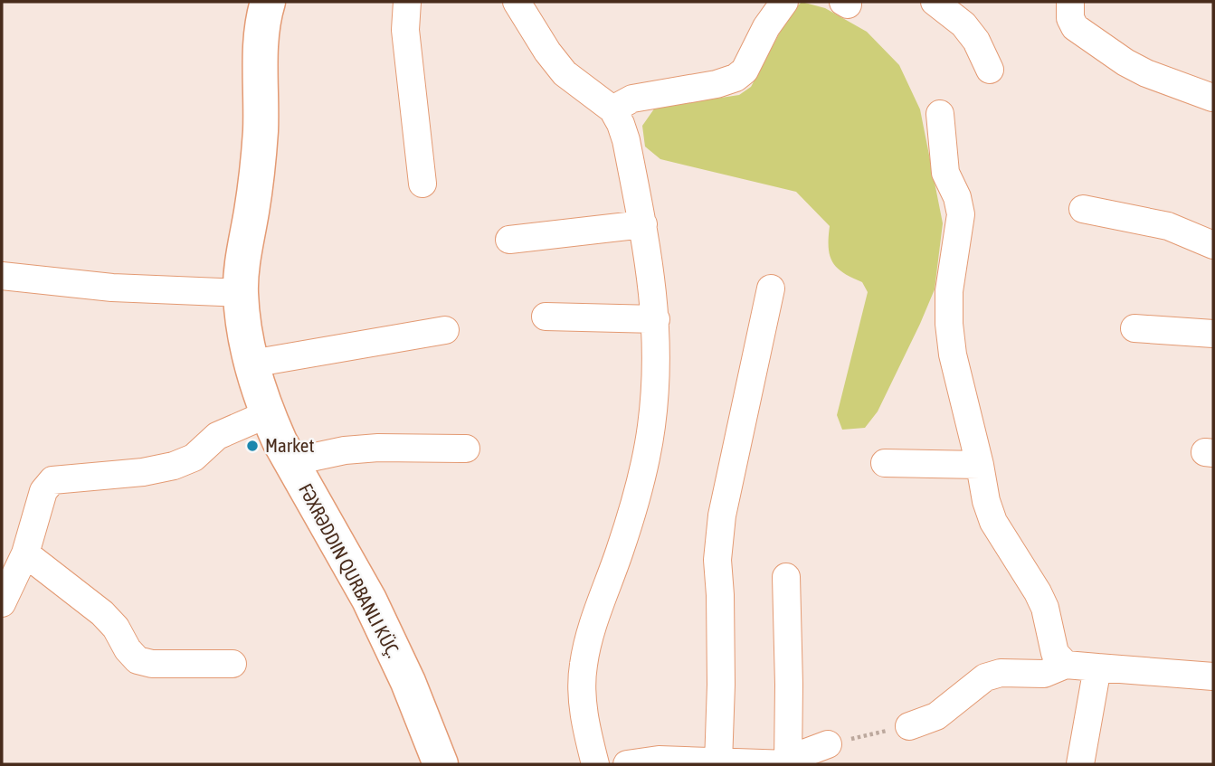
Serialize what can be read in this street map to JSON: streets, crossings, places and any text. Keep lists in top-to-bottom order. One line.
{"places":["Market"]}
